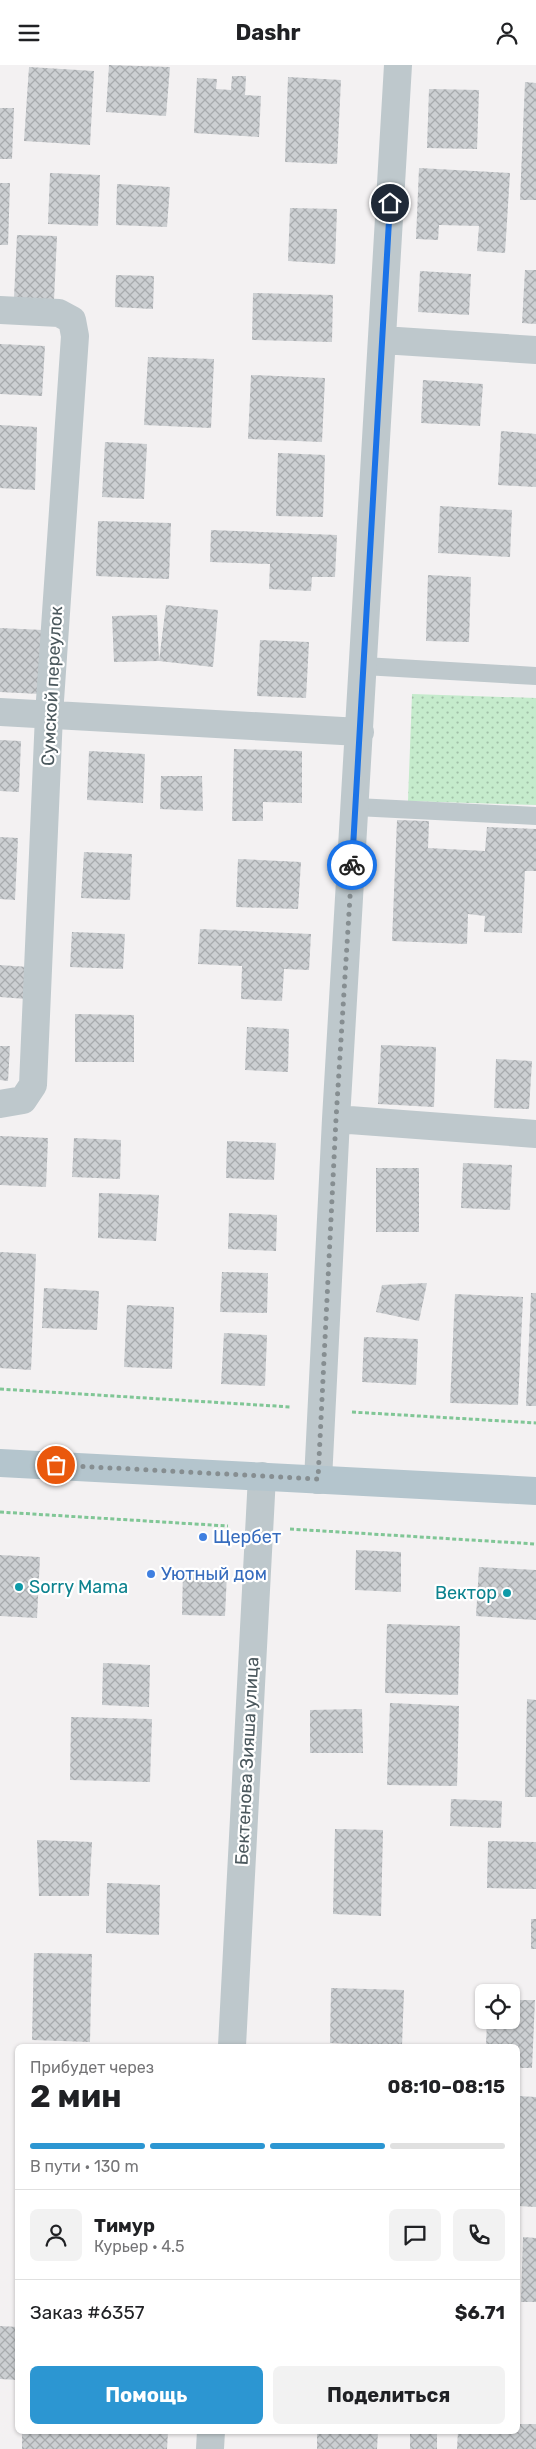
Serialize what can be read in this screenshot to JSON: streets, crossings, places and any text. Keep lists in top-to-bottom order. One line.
{"streets":{"street":["Сумской переулок","Бектенова Зияша улица"]},"places":["Щербет","Уютный дом","Sorry Mama","Вектор"],"page":{"header":"Dashr","heading":["2 мин","Прибудет через","08:10–08:15"],"panel":["Тимур","Курьер · 4.5","Заказ #6357","$6.71"],"bar":"В пути · 130 m","buttons":["Помощь","Поделиться"]}}
